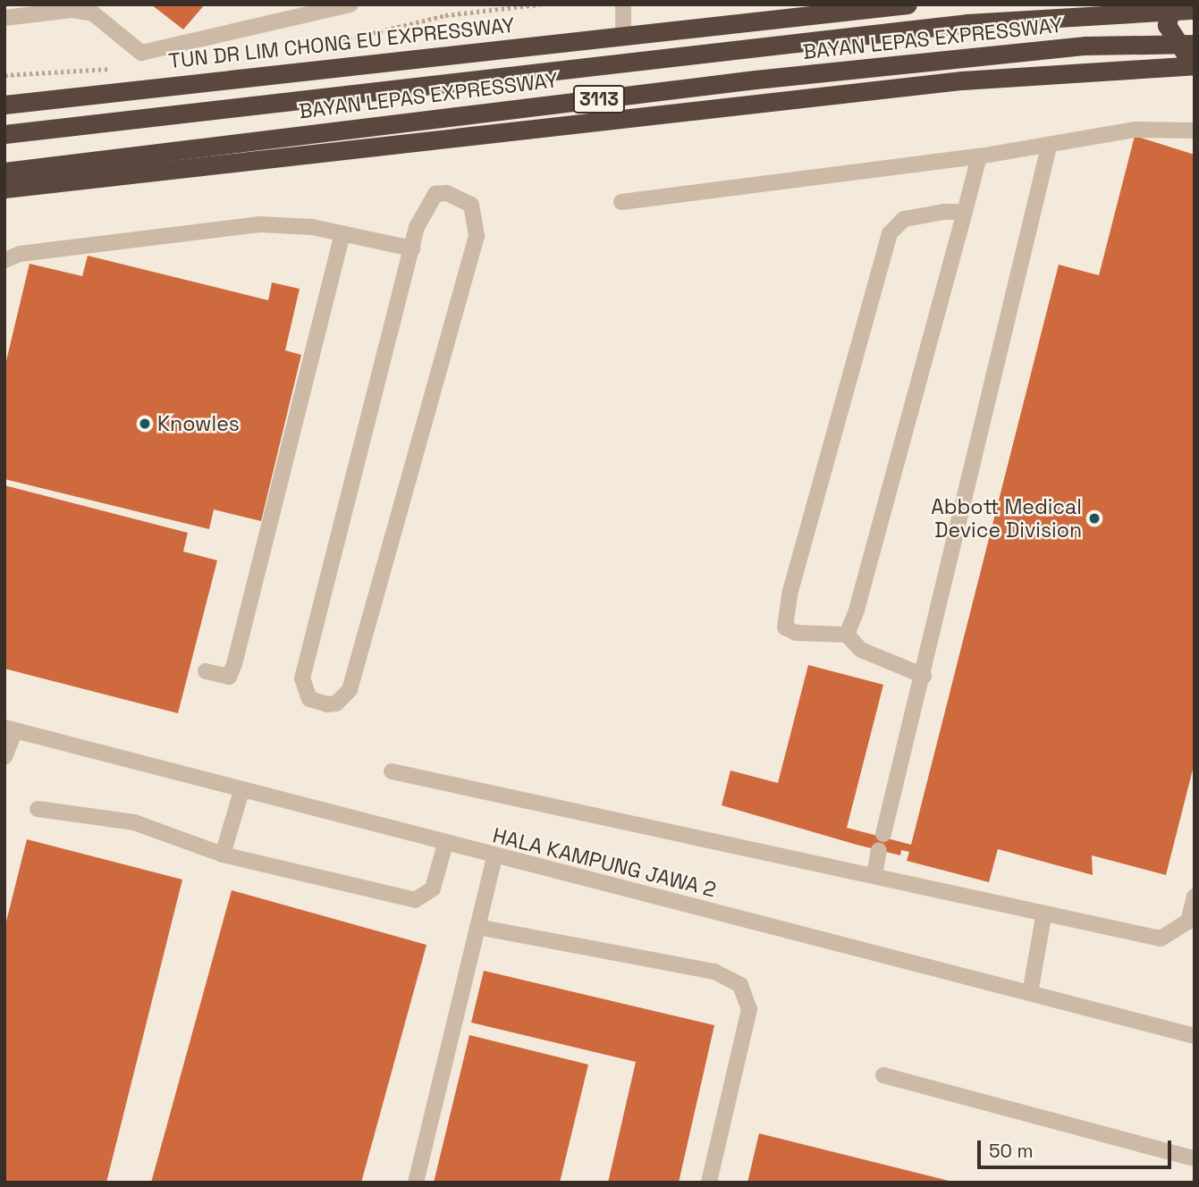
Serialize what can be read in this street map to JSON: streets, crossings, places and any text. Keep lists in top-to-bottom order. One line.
{"streets":{"highway":["BAYAN LEPAS EXPRESSWAY","TUN DR LIM CHONG EU EXPRESSWAY","3113"],"street":["HALA KAMPUNG JAWA 2"]},"places":["Knowles","Abbott Medical Device Division"],"scale_bar":"50 m"}
